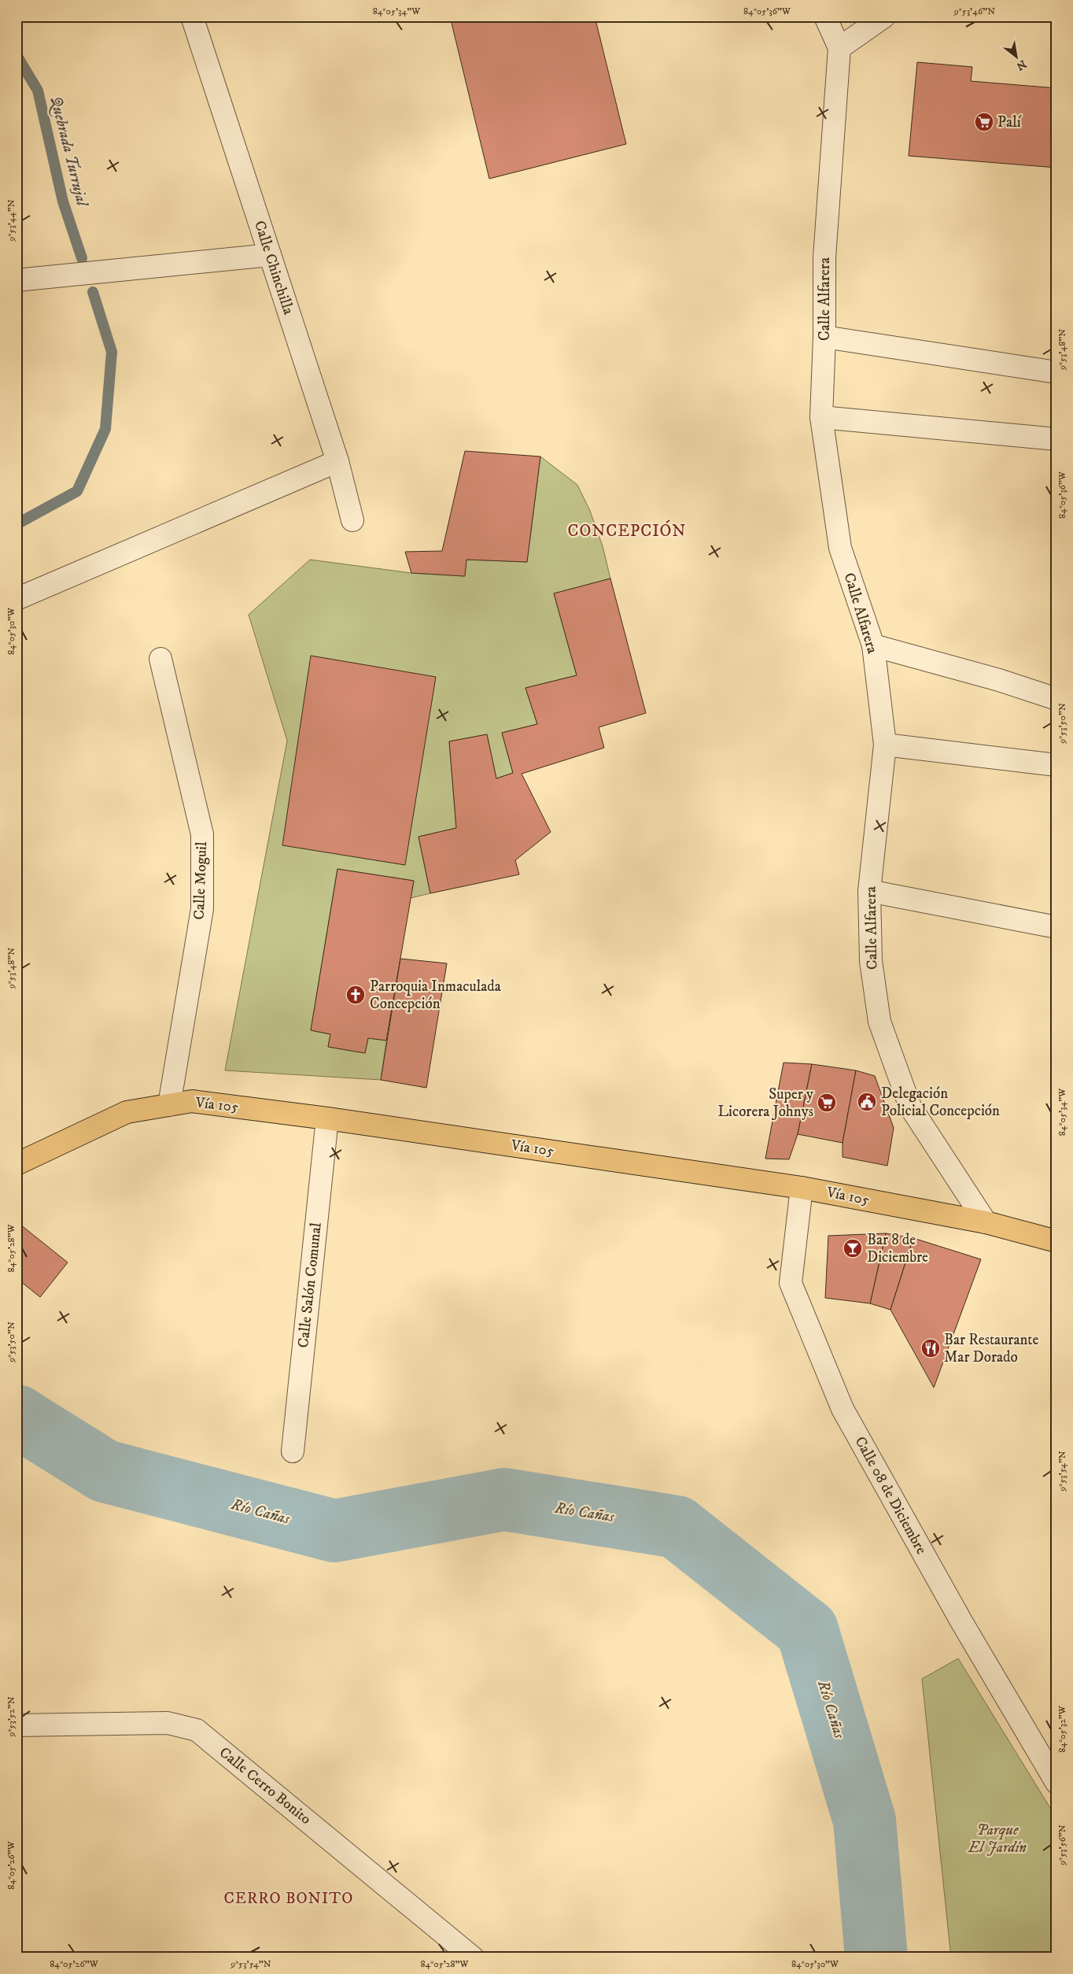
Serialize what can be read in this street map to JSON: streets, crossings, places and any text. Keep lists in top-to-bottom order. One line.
{"streets":{"main road":["Vía 105"],"street":["Calle Chinchilla","Calle Alfarera","Calle Moguil","Calle Salón Comunal","Calle 08 de Diciembre","Calle Cerro Bonito"]},"crossings":[["Calle Alfarera","Vía 105"],["Calle Moguil","Vía 105"],["Vía 105","Calle Salón Comunal"],["Vía 105","Calle 08 de Diciembre"]],"districts":["CONCEPCIÓN","CERRO BONITO"],"water":["Quebrada Turrujal","Río Cañas"],"parks":["Parque El Jardín"],"places":{"supermarket":["Palí","Super y Licorera Johnys"],"church":["Parroquia Inmaculada Concepción"],"public building":["Delegación Policial Concepción"],"bar":["Bar 8 de Diciembre"],"restaurant":["Bar Restaurante Mar Dorado"]},"north":"bottom right","coordinates":["84°05'34\"W","84°05'36\"W","9°53'46\"N","9°53'44\"N","9°53'48\"N","84°05'30\"W","9°53'50\"N","84°05'28\"W","9°53'54\"N","9°53'52\"N","84°05'32\"W","9°53'56\"N","84°05'26\"W"]}
